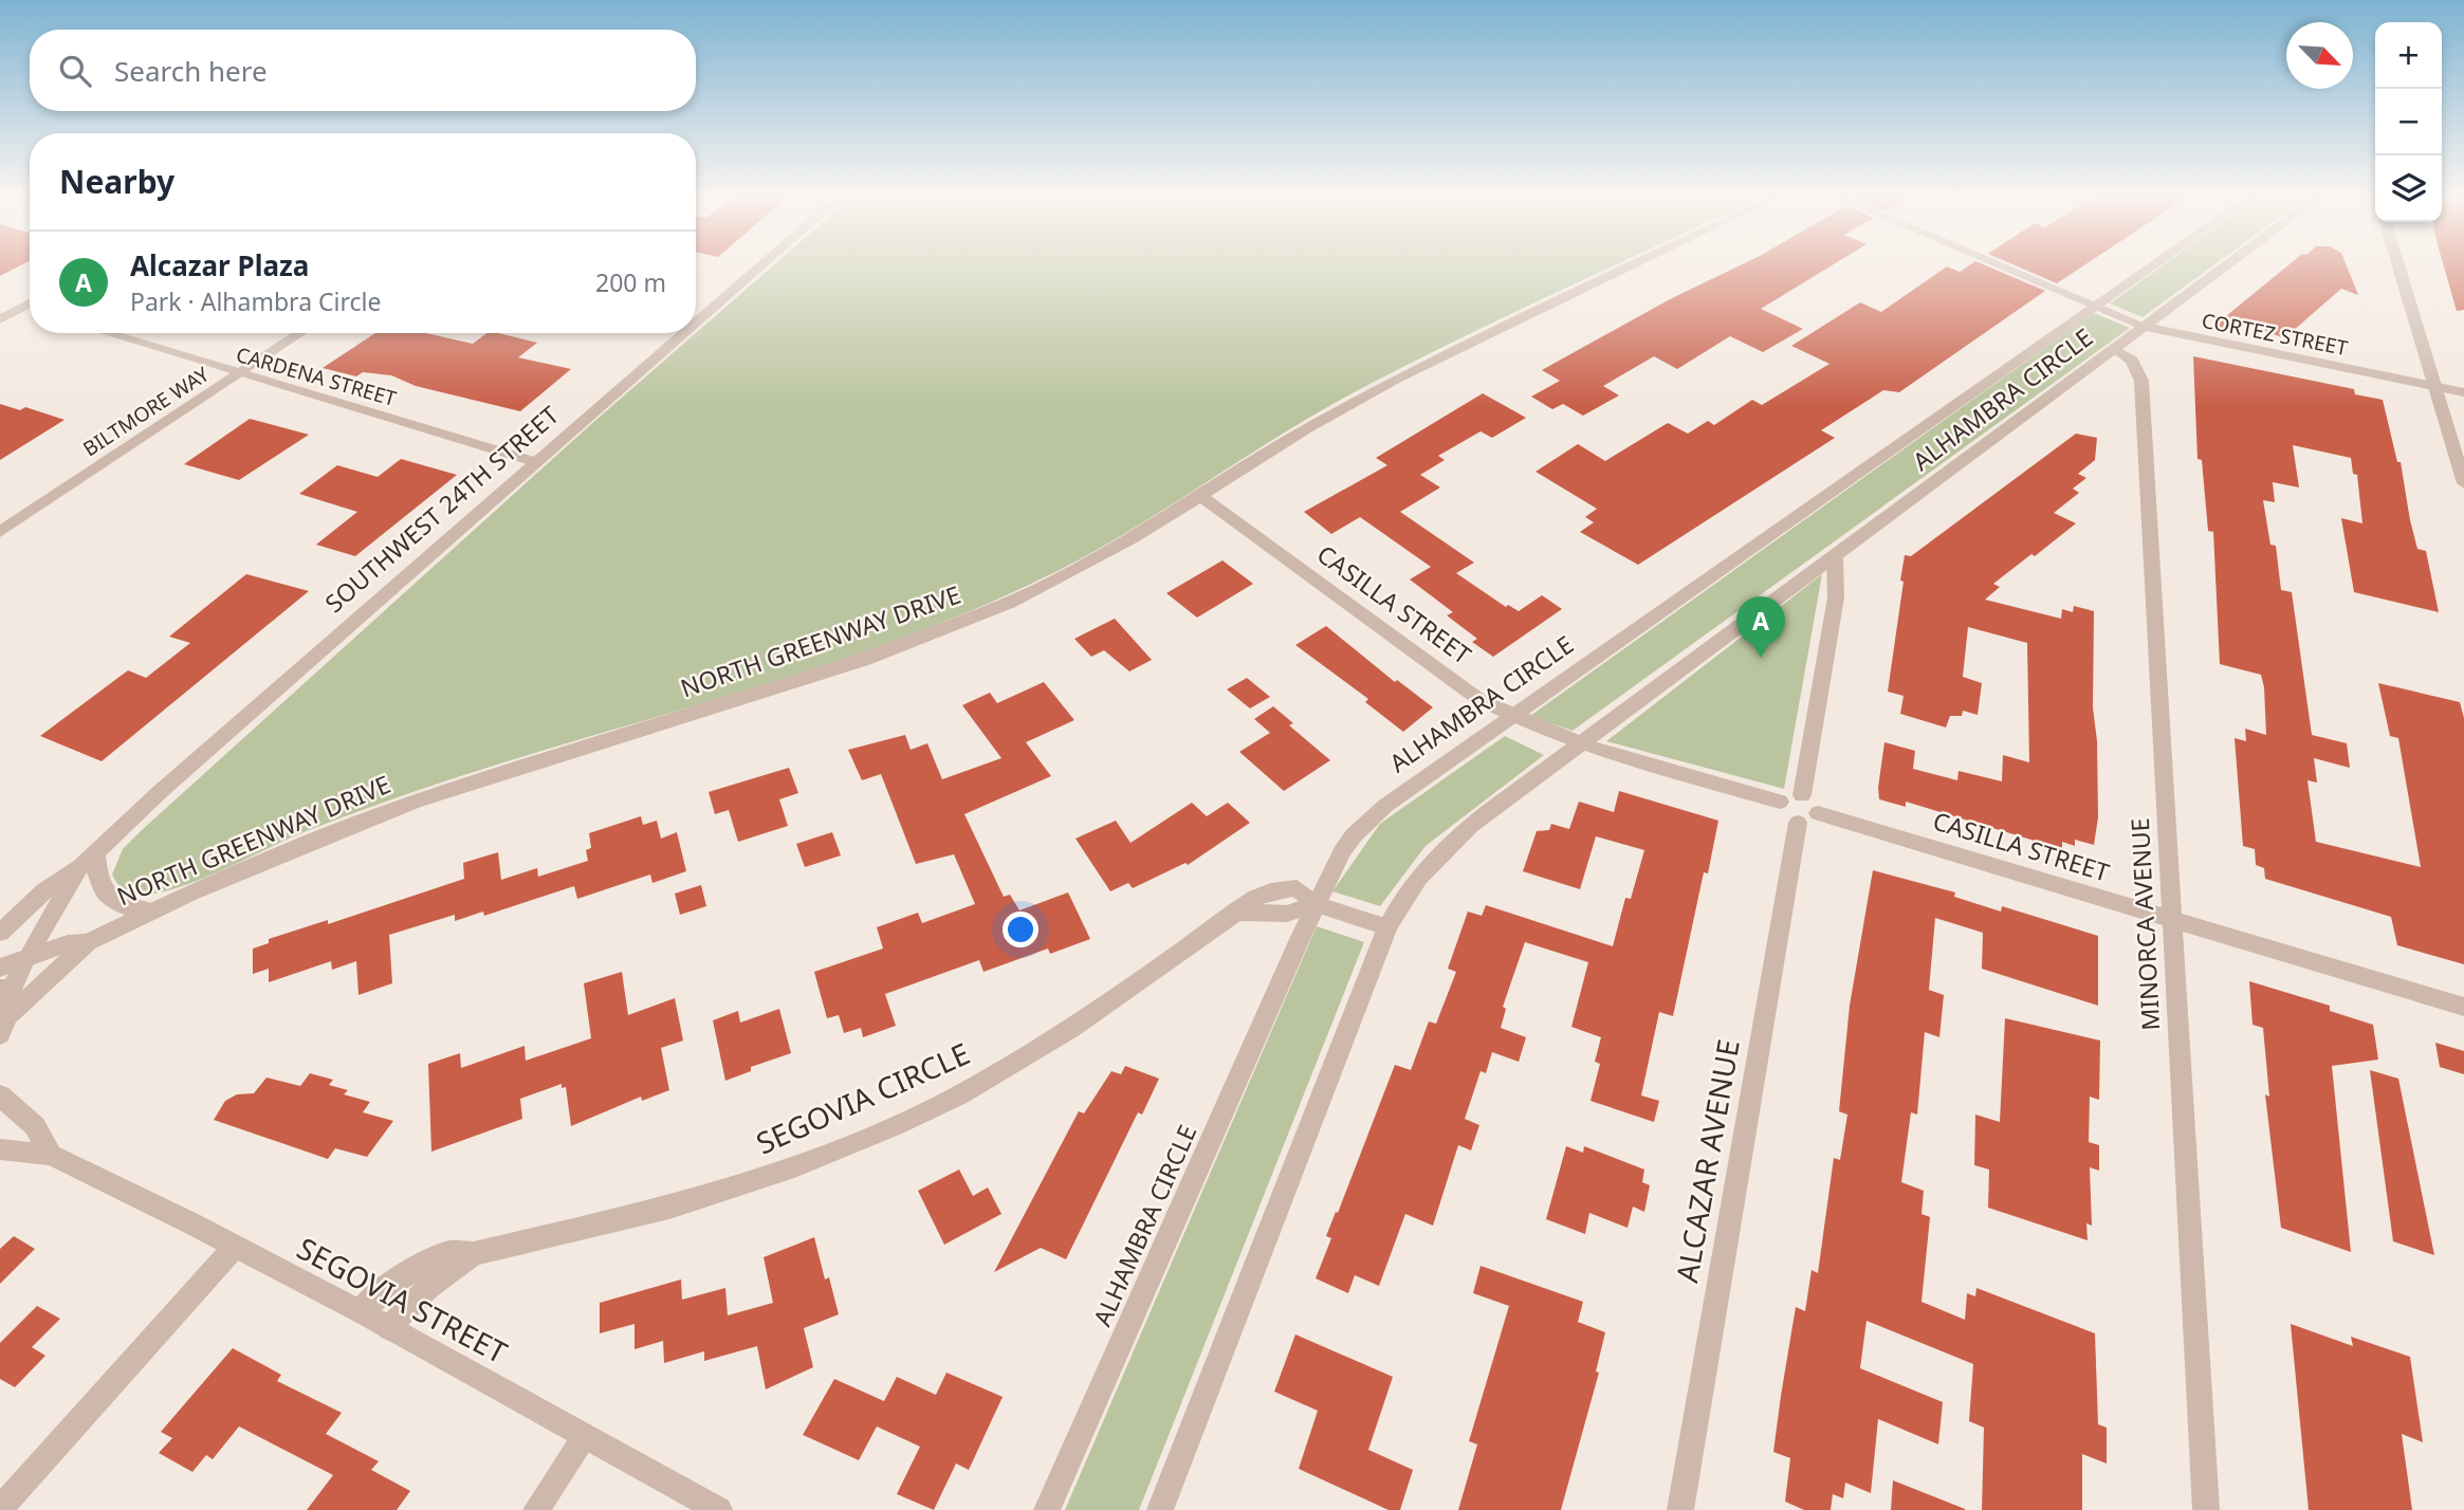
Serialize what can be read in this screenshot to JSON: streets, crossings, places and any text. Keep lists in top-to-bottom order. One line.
{"streets":{"street":["CORTEZ STREET","CARDENA STREET","ALHAMBRA CIRCLE","BILTMORE WAY","SOUTHWEST 24TH STREET","CASILLA STREET","NORTH GREENWAY DRIVE","MINORCA AVENUE","SEGOVIA CIRCLE","ALCAZAR AVENUE","SEGOVIA STREET"]},"crossings":[["CORTEZ STREET","ALHAMBRA CIRCLE"],["CARDENA STREET","BILTMORE WAY"],["CARDENA STREET","SOUTHWEST 24TH STREET"],["ALHAMBRA CIRCLE","CASILLA STREET"],["ALHAMBRA CIRCLE","MINORCA AVENUE"],["ALHAMBRA CIRCLE","SEGOVIA CIRCLE"],["SOUTHWEST 24TH STREET","NORTH GREENWAY DRIVE"],["CASILLA STREET","NORTH GREENWAY DRIVE"],["CASILLA STREET","MINORCA AVENUE"],["CASILLA STREET","ALCAZAR AVENUE"],["SEGOVIA CIRCLE","SEGOVIA STREET"]],"north":"bottom right","page":{"map_buttons":["+","−"],"search":"Search here","heading":"Nearby","list":[{"mark":"A","name":"Alcazar Plaza","note":"Park · Alhambra Circle","value":"200 m"}],"pins":"A"}}
